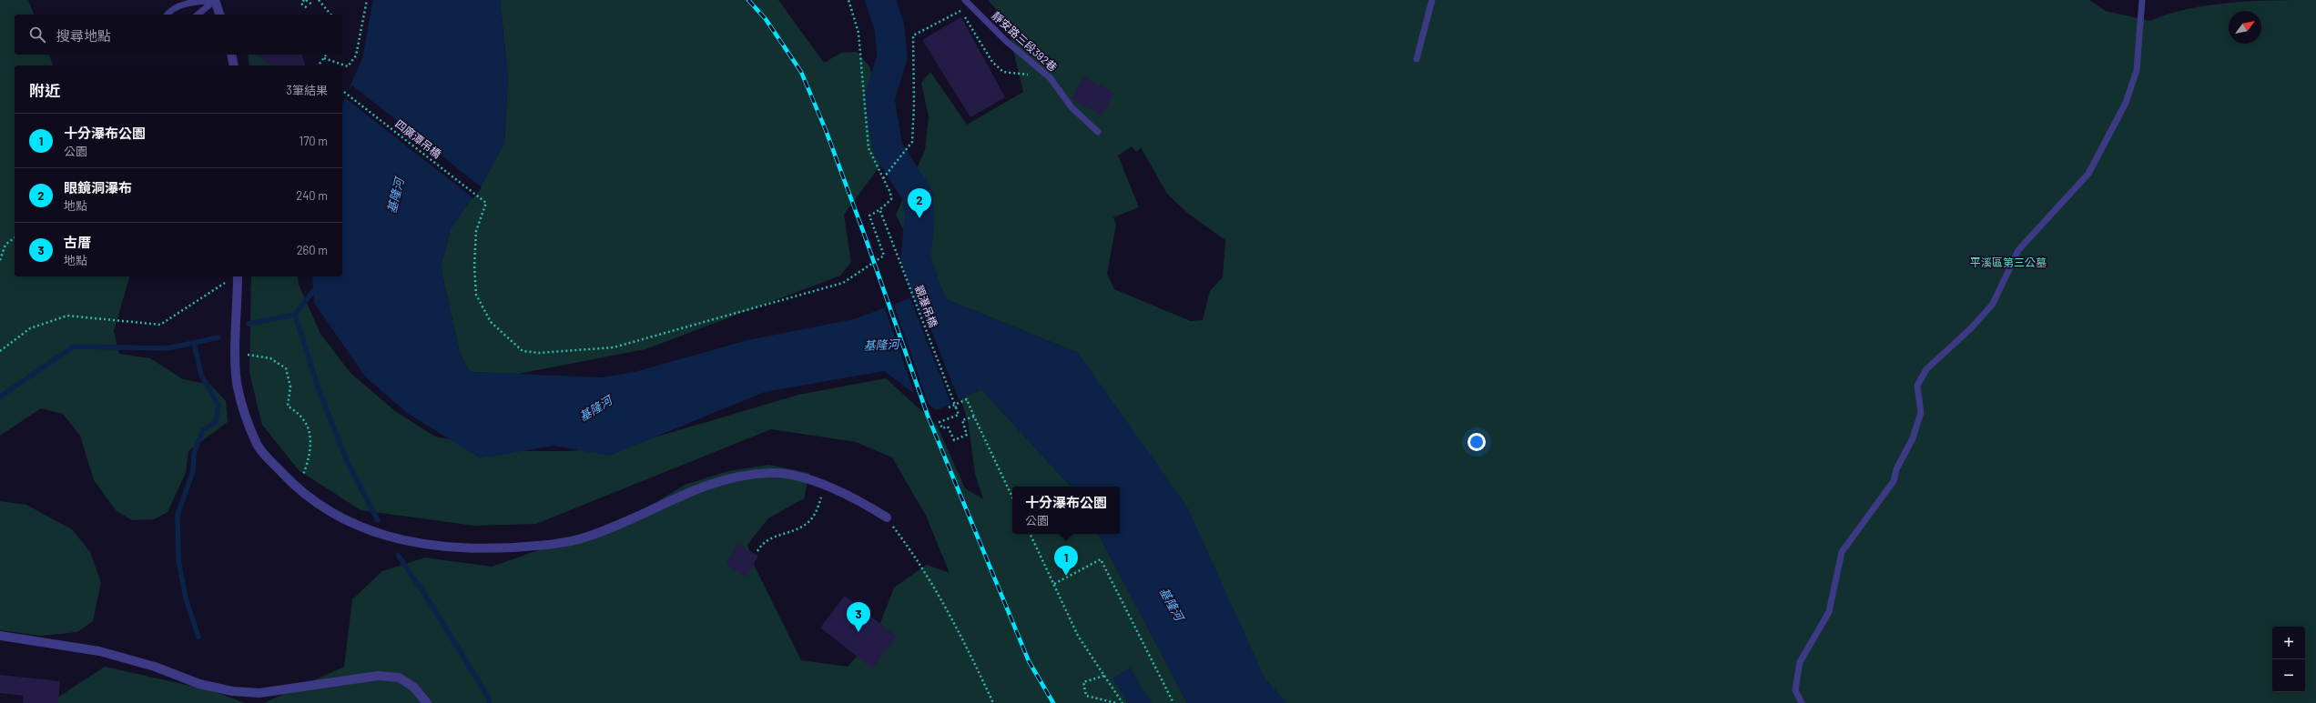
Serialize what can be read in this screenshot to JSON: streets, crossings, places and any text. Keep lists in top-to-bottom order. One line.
{"streets":{"lane":["靜安路三段392巷"],"path":["四廣潭吊橋","觀瀑吊橋"]},"crossings":[["四廣潭吊橋","觀瀑吊橋"]],"water":["基隆河"],"parks":["平溪區第三公墓"],"north":"top right","page":{"search":"搜尋地點","heading":["附近","3筆結果"],"list":[{"mark":"1","name":"十分瀑布公園","note":"公園","value":"170 m"},{"mark":"2","name":"眼鏡洞瀑布","note":"地點","value":"240 m"},{"mark":"3","name":"古厝","note":"地點","value":"260 m"}],"pins":["2","1","3"],"popup":["十分瀑布公園","公園"],"map_buttons":["+","−"]}}
